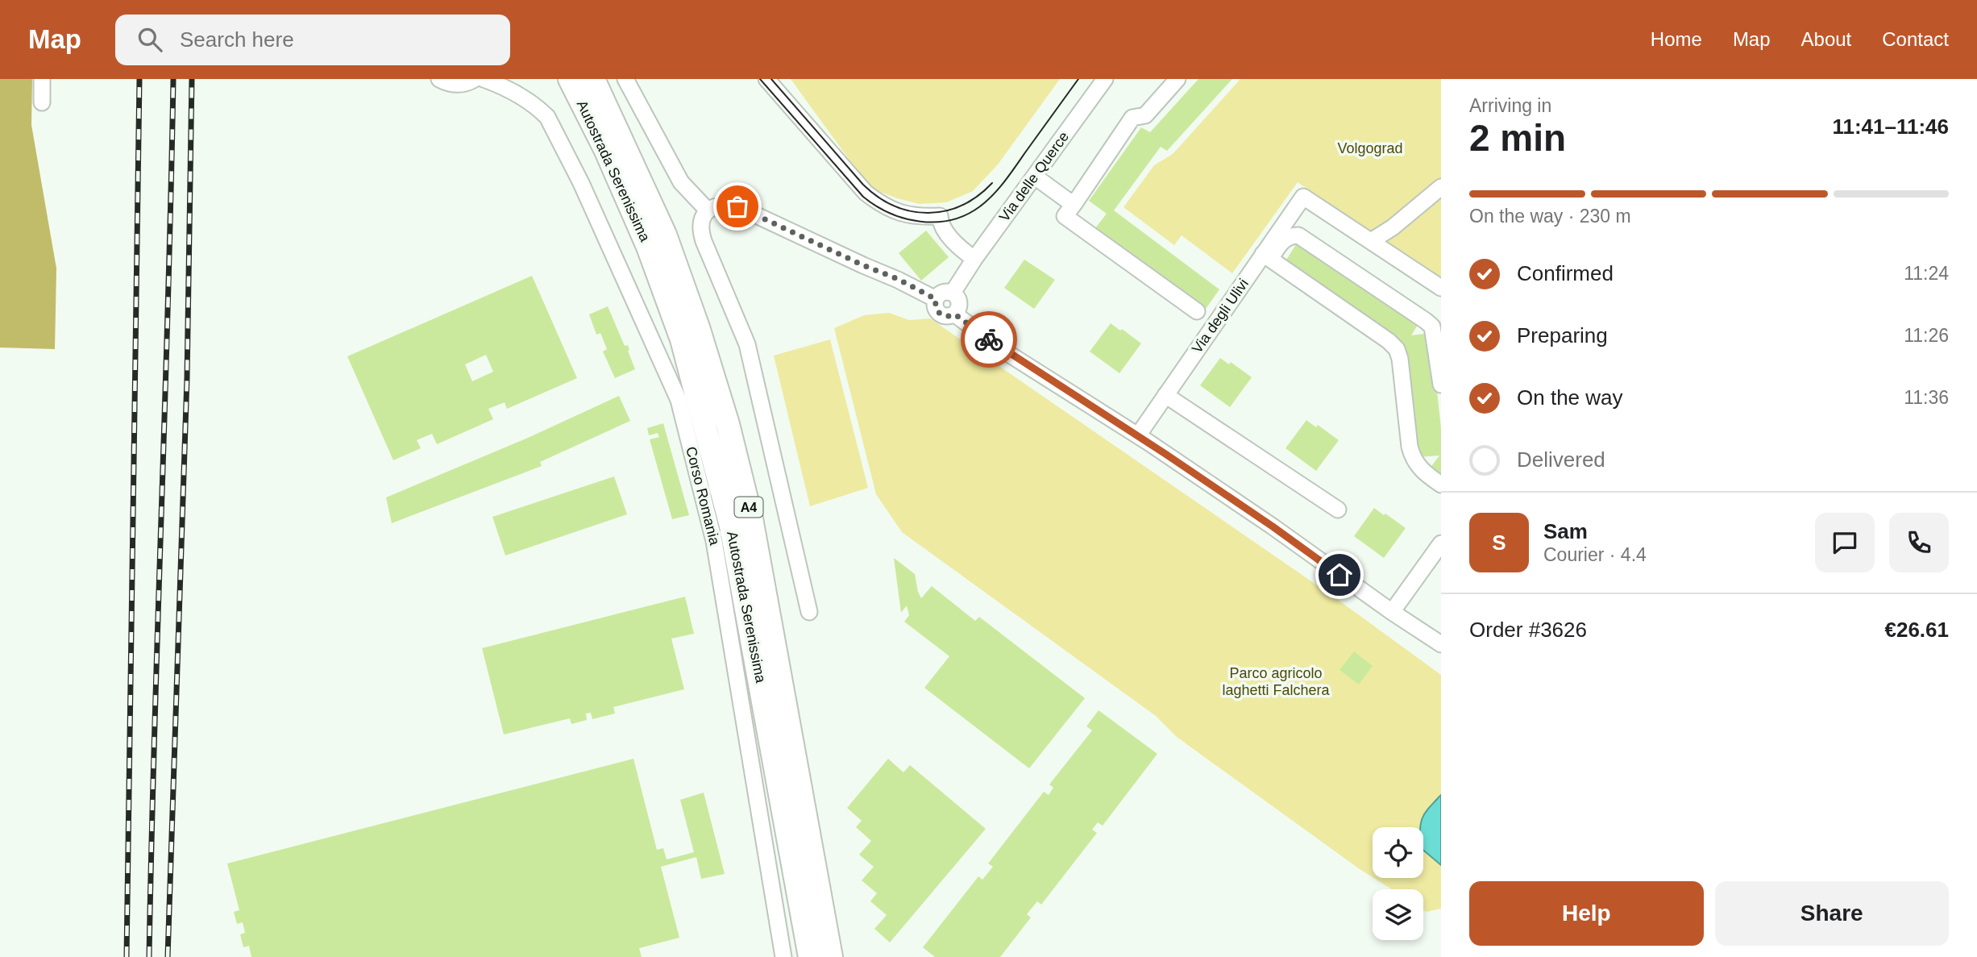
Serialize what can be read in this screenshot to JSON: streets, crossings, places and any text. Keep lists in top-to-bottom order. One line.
{"streets":{"highway":["Autostrada Serenissima","A4"],"street":["Via delle Querce","Via degli Ulivi","Corso Romania"]},"parks":["Volgograd","Parco agricolo laghetti Falchera"],"page":{"header":"Map","search":"Search here","nav":["Home","Map","About","Contact"],"heading":["2 min","Arriving in","11:41–11:46"],"panel":["Sam","Courier · 4.4","Order #3626","€26.61"],"bar":"On the way · 230 m","list":[["Confirmed","11:24"],["Preparing","11:26"],["On the way","11:36"],"Delivered"],"round":"S","buttons":["Help","Share"]}}
